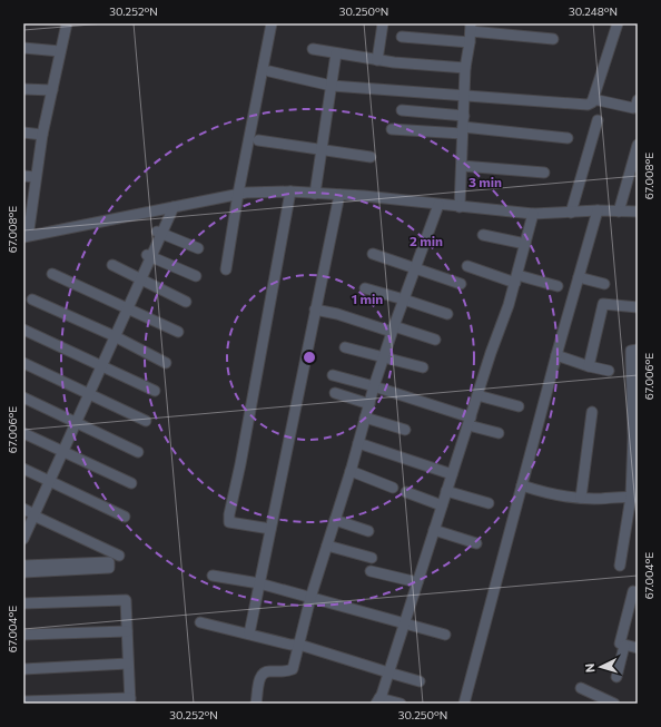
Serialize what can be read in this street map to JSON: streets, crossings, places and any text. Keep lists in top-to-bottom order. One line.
{"north":"left","coordinates":["30.252°N","30.250°N","30.248°N","67.008°E","67.006°E","67.004°E"],"rings":["3 min","2 min","1 min"]}
